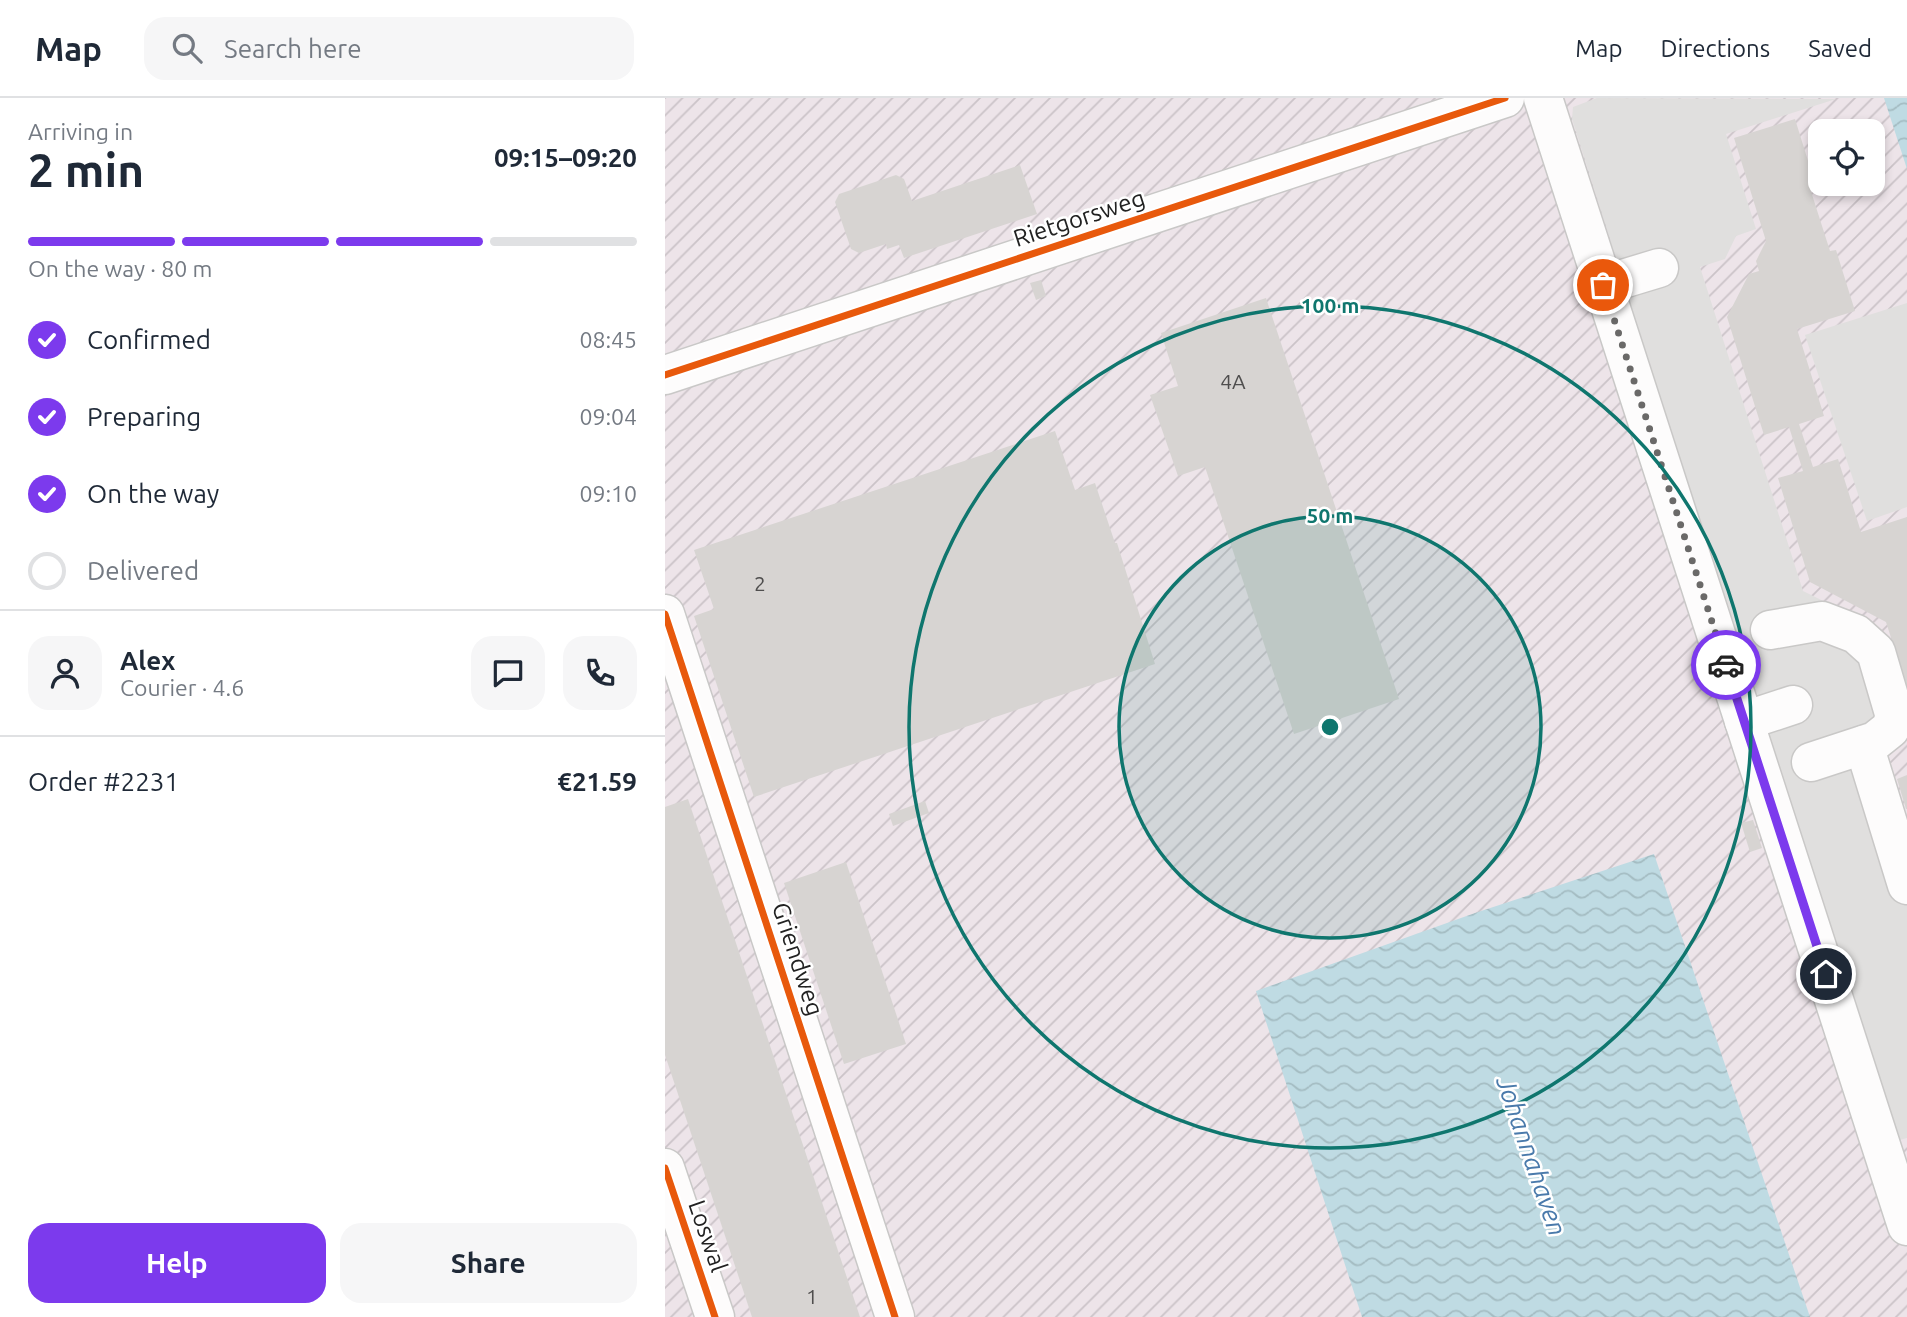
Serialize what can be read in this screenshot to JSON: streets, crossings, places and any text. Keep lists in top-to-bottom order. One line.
{"streets":{"street":["Rietgorsweg","Griendweg","Loswal"]},"water":["Johannahaven"],"house_numbers":["4A","2","1"],"page":{"header":"Map","search":"Search here","nav":["Map","Directions","Saved"],"heading":["2 min","Arriving in","09:15–09:20"],"panel":["Alex","Courier · 4.6","Order #2231","€21.59"],"bar":"On the way · 80 m","list":[["Confirmed","08:45"],["Preparing","09:04"],["On the way","09:10"],"Delivered"],"buttons":["Help","Share"]},"rings":["100 m","50 m"]}
